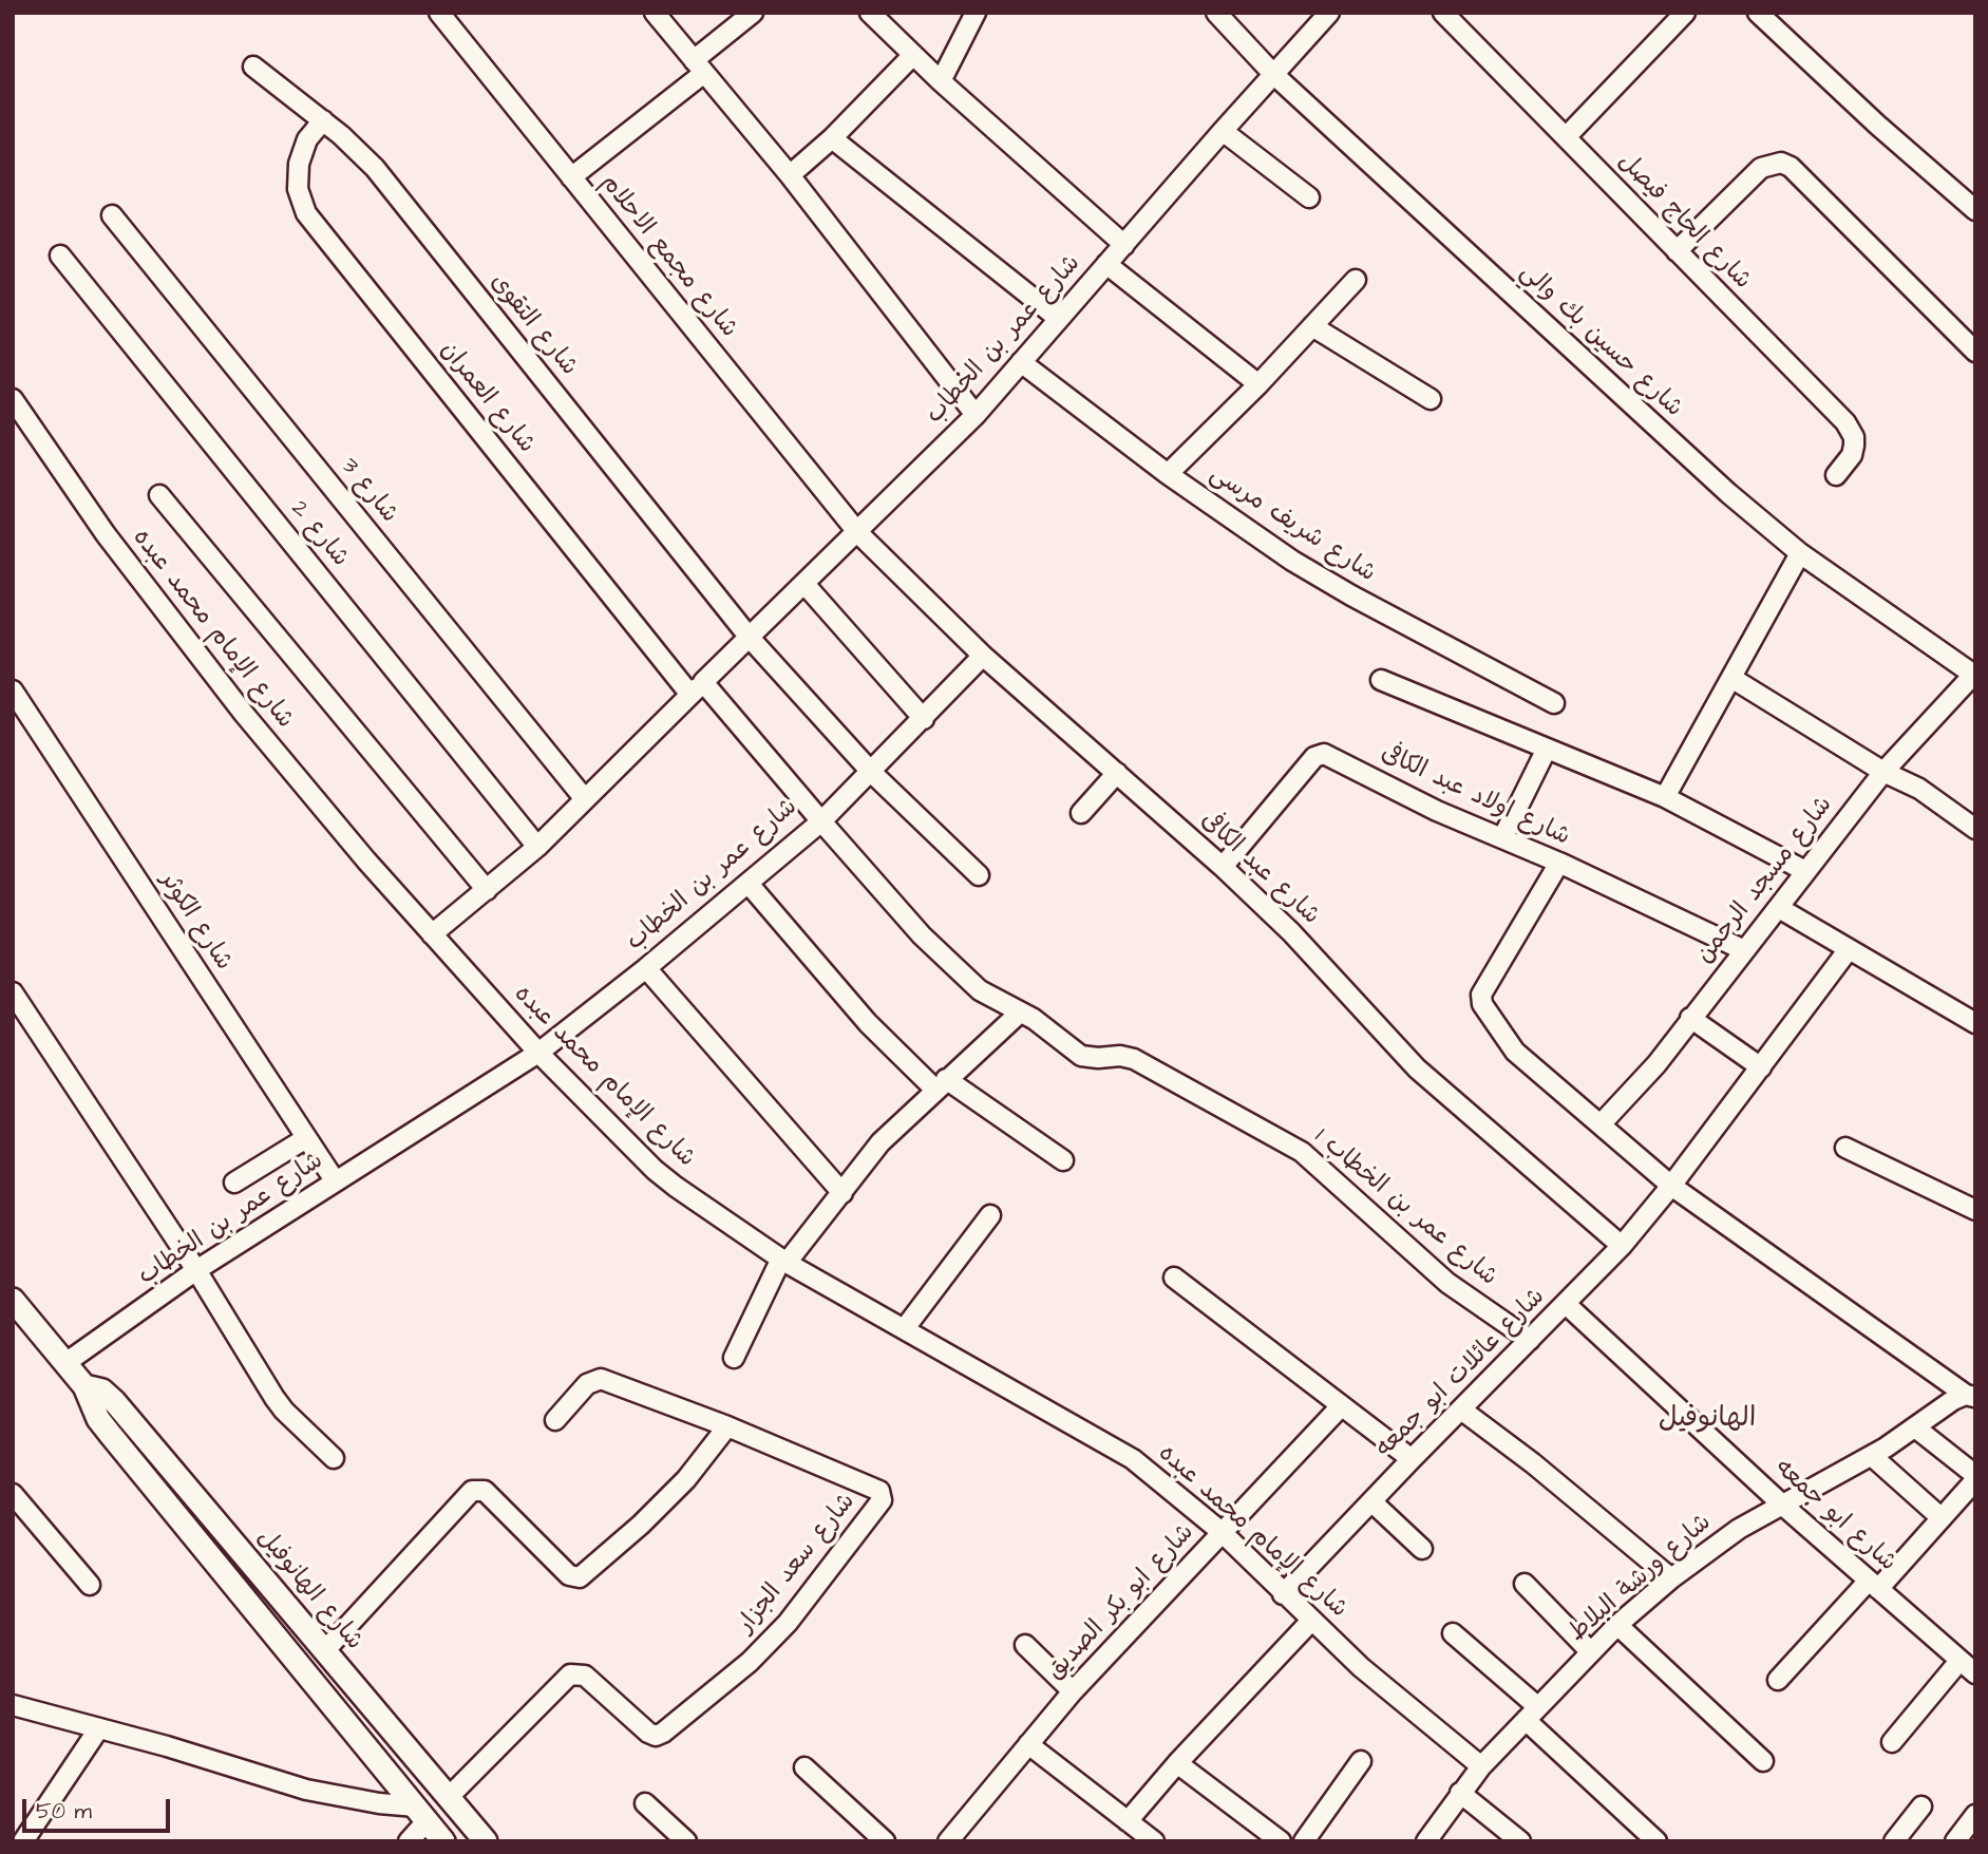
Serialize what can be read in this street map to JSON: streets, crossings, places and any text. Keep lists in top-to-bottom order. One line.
{"streets":{"street":["شارع الحاج فيصل","شارع مجمع الاحلام","شارع التقوى","شارع عمر بن الخطاب","شارع حسين بك والي","شارع العمران","شارع 3","شارع شريف مرسى","شارع 2","شارع الإمام محمد عبده","شارع اولاد عبد الكافى","شارع عبد الكافى","شارع مسجد الرحمن","شارع الكوثر","شارع عمر بن الخطاب 1","شارع عائلات ابو جمعه","شارع ابو جمعه","شارع سعد الجزار","شارع ورشة البلاط","شارع الهانوفيل","شارع ابو بكر الصديق"]},"crossings":[["شارع مجمع الاحلام","شارع عمر بن الخطاب"],["شارع مجمع الاحلام","شارع عبد الكافى"],["شارع التقوى","شارع عمر بن الخطاب"],["شارع التقوى","شارع العمران"],["شارع عمر بن الخطاب","شارع حسين بك والي"],["شارع عمر بن الخطاب","شارع العمران"],["شارع عمر بن الخطاب","شارع شريف مرسى"],["شارع عمر بن الخطاب","شارع الإمام محمد عبده"],["شارع عمر بن الخطاب","شارع عبد الكافى"],["شارع عمر بن الخطاب","شارع الكوثر"],["شارع عمر بن الخطاب","شارع عمر بن الخطاب 1"],["شارع عمر بن الخطاب","شارع الهانوفيل"],["شارع حسين بك والي","شارع مسجد الرحمن"],["شارع الإمام محمد عبده","شارع عائلات ابو جمعه"],["شارع الإمام محمد عبده","شارع ورشة البلاط"],["شارع الإمام محمد عبده","شارع ابو بكر الصديق"],["شارع اولاد عبد الكافى","شارع عبد الكافى"],["شارع اولاد عبد الكافى","شارع مسجد الرحمن"],["شارع عبد الكافى","شارع عائلات ابو جمعه"],["شارع عمر بن الخطاب 1","شارع عائلات ابو جمعه"],["شارع عائلات ابو جمعه","شارع ابو جمعه"],["شارع ابو جمعه","شارع ورشة البلاط"],["شارع سعد الجزار","شارع الهانوفيل"]],"districts":["الهانوفيل"],"scale_bar":"50 m"}
